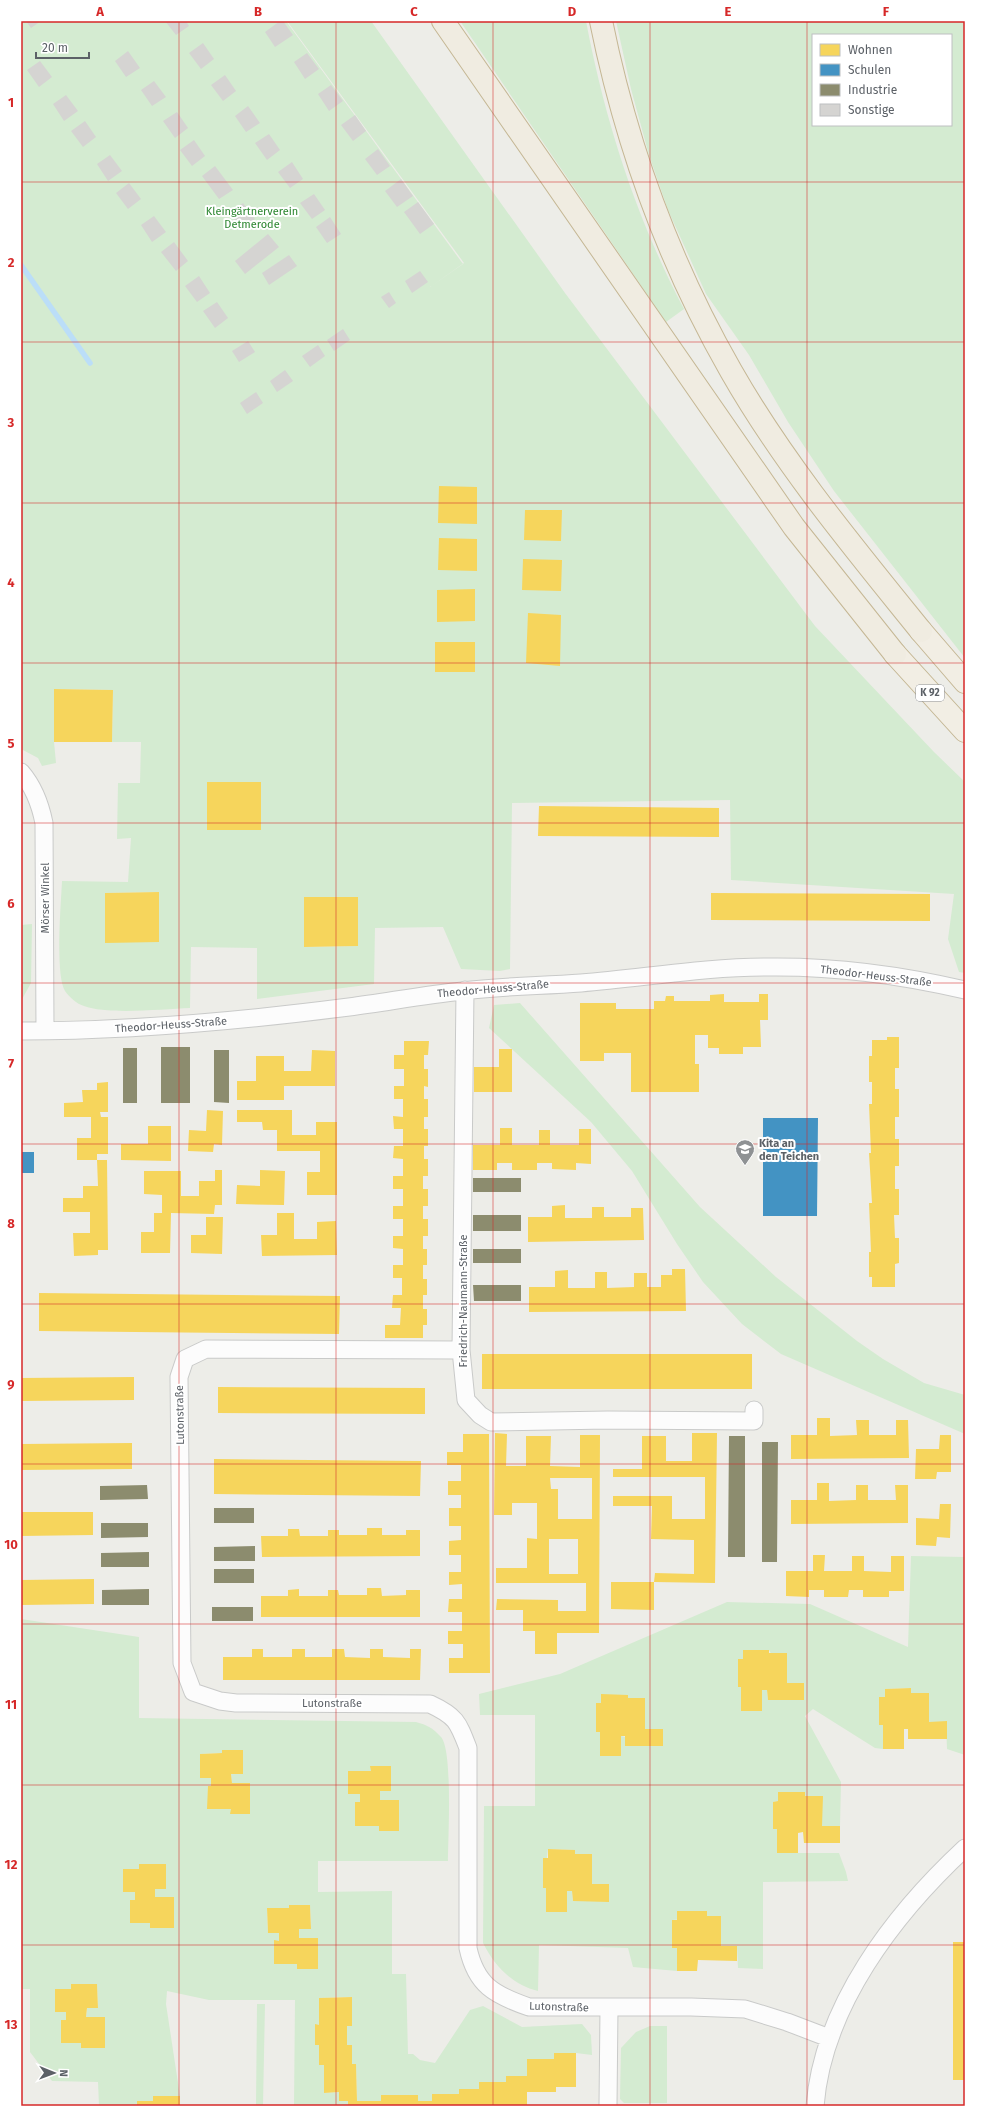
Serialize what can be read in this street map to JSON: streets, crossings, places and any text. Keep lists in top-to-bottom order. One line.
{"streets":{"highway":["K 92"],"street":["Mörser Winkel","Theodor-Heuss-Straße","Friedrich-Naumann-Straße","Lutonstraße"]},"crossings":[["Mörser Winkel","Theodor-Heuss-Straße"],["Theodor-Heuss-Straße","Friedrich-Naumann-Straße"],["Friedrich-Naumann-Straße","Lutonstraße"]],"parks":["Kleingärtnerverein Detmerode"],"places":{"school or university":["Kita an den Teichen"]},"legend":["Wohnen","Schulen","Industrie","Sonstige"],"scale_bar":"20 m","north":"right","grid":{"columns":["A","B","C","D","E","F"],"rows":["1","2","3","4","5","6","7","8","9","10","11","12","13"]}}
